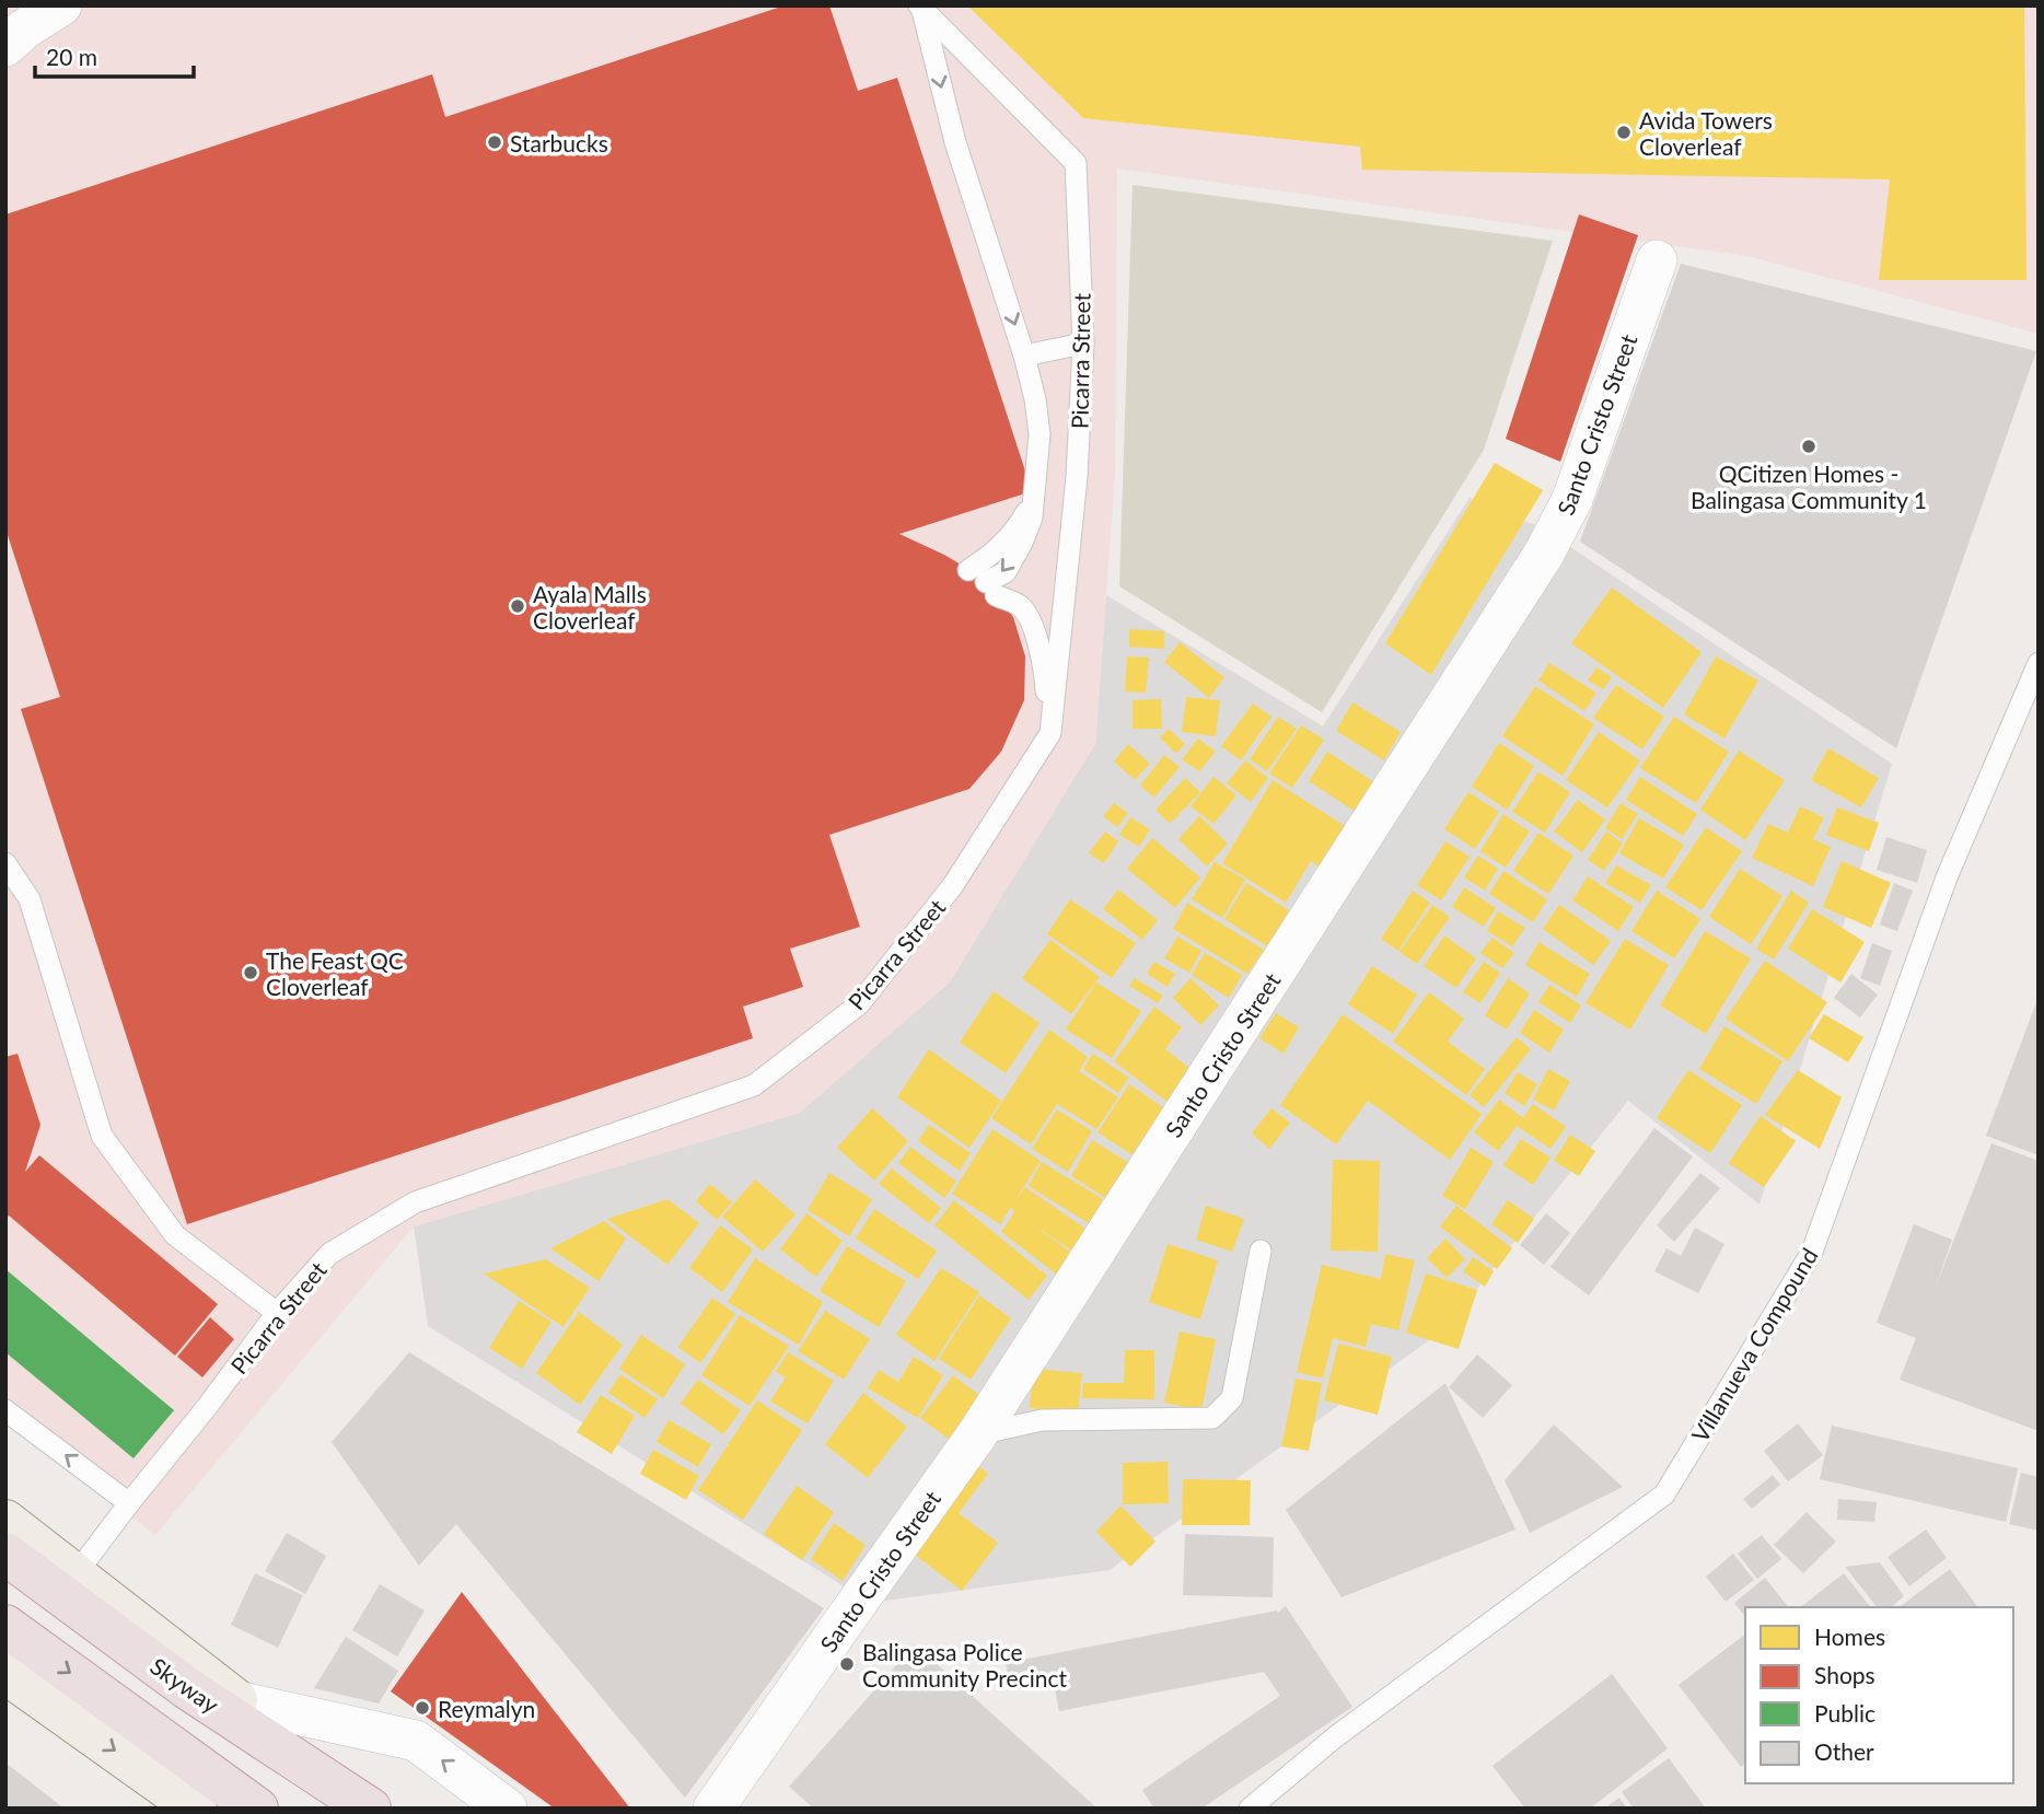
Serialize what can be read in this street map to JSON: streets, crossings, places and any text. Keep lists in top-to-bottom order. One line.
{"streets":{"highway":["Skyway"],"street":["Santo Cristo Street"],"lane":["Picarra Street","Villanueva Compound"]},"places":["Avida Towers Cloverleaf","Starbucks","QCitizen Homes - Balingasa Community 1","Ayala Malls Cloverleaf","The Feast QC Cloverleaf","Balingasa Police Community Precinct","Reymalyn"],"legend":["Homes","Shops","Public","Other"],"scale_bar":"20 m"}
